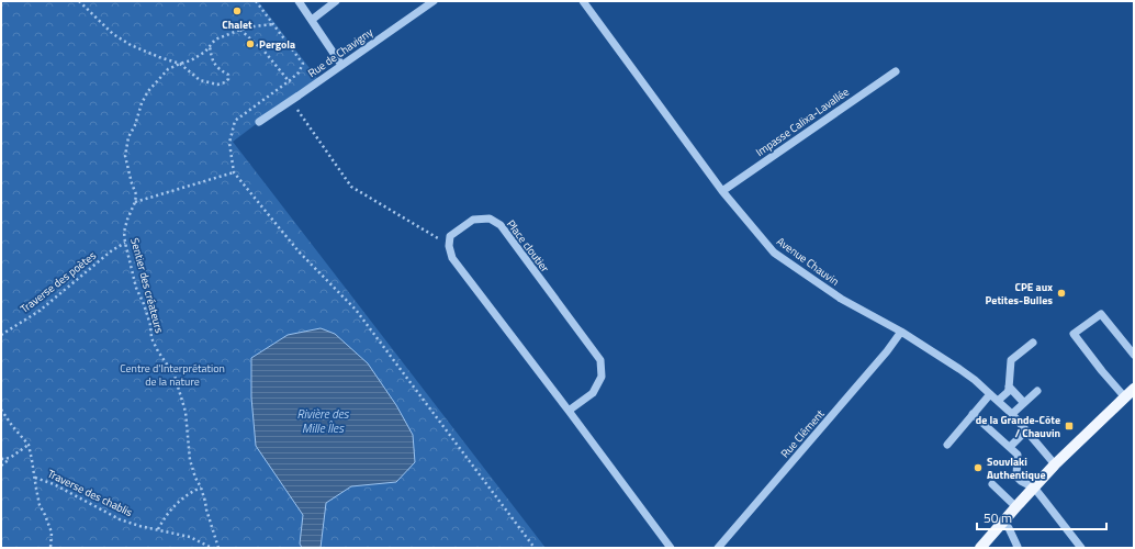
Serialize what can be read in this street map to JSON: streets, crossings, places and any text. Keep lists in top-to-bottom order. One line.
{"streets":{"street":["Rue de Chavigny","Impasse Calixa-Lavallée","Place cloutier","Avenue Chauvin","Rue Clément"],"path":["Traverse des poètes","Sentier des créateurs","Traverse des chablis"]},"crossings":[["Impasse Calixa-Lavallée","Avenue Chauvin"],["Avenue Chauvin","Rue Clément"],["Traverse des poètes","Sentier des créateurs"]],"water":["Rivière des Mille Îles"],"parks":["Centre d'Interprétation de la nature"],"places":{"other":["Chalet","Pergola","CPE aux Petites-Bulles","Souvlaki Authentique"],"transit":["de la Grande-Côte / Chauvin"]},"scale_bar":"50 m"}
